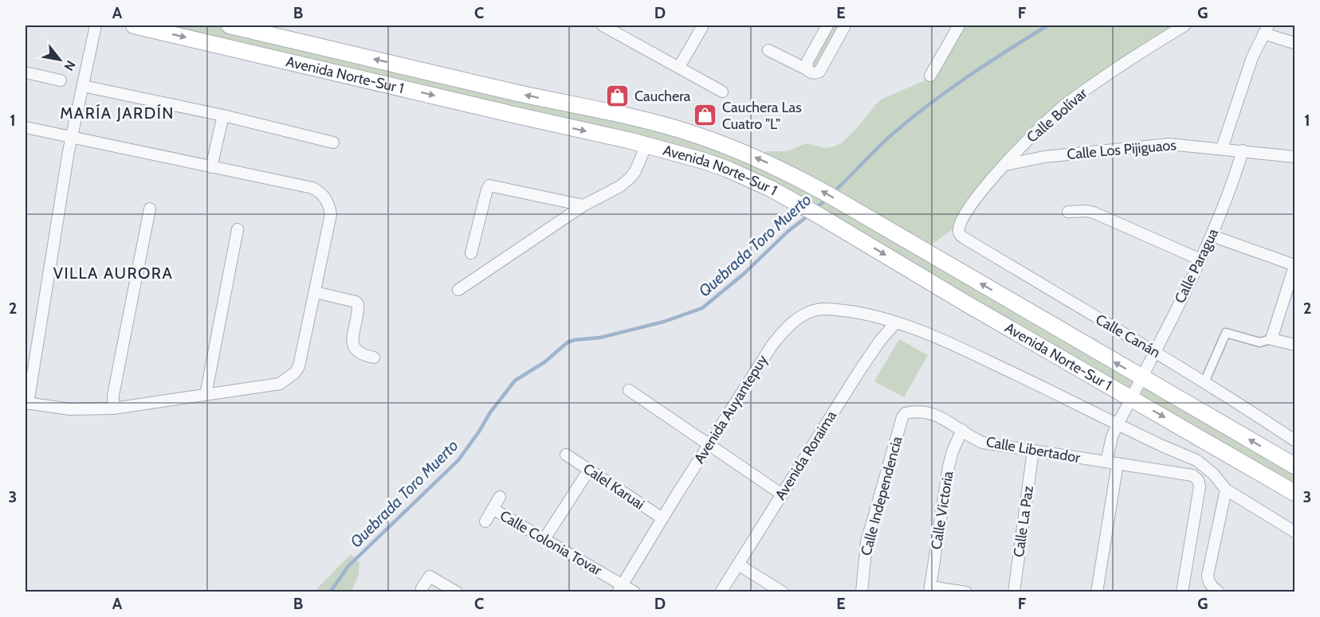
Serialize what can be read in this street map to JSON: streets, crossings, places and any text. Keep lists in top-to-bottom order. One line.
{"streets":{"main road":["Avenida Norte-Sur 1"],"street":["Calle Bolívar","Calle Los Pijiguaos","Calle Paragua","Calle Canán","Avenida Auyantepuy","Calle Libertador","Avenida Roraima","Calel Karuai","Calle Independencia","Calle Victoria","Calle La Paz","Calle Colonia Tovar"]},"crossings":[["Avenida Norte-Sur 1","Calle Paragua"],["Calle Bolívar","Calle Los Pijiguaos"],["Calle Bolívar","Calle Canán"],["Calle Los Pijiguaos","Calle Paragua"],["Calle Paragua","Calle Canán"],["Calle Paragua","Avenida Auyantepuy"],["Calle Paragua","Calle Libertador"],["Avenida Auyantepuy","Avenida Roraima"],["Avenida Auyantepuy","Calel Karuai"],["Avenida Auyantepuy","Calle Colonia Tovar"],["Calle Libertador","Calle Independencia"],["Calle Libertador","Calle Victoria"],["Calle Libertador","Calle La Paz"]],"districts":["MARÍA JARDÍN","VILLA AURORA"],"water":["Quebrada Toro Muerto"],"places":{"shop":["Cauchera","Cauchera Las Cuatro \"L\""]},"north":"bottom right","grid":{"columns":["A","B","C","D","E","F","G"],"rows":["1","2","3"]}}
